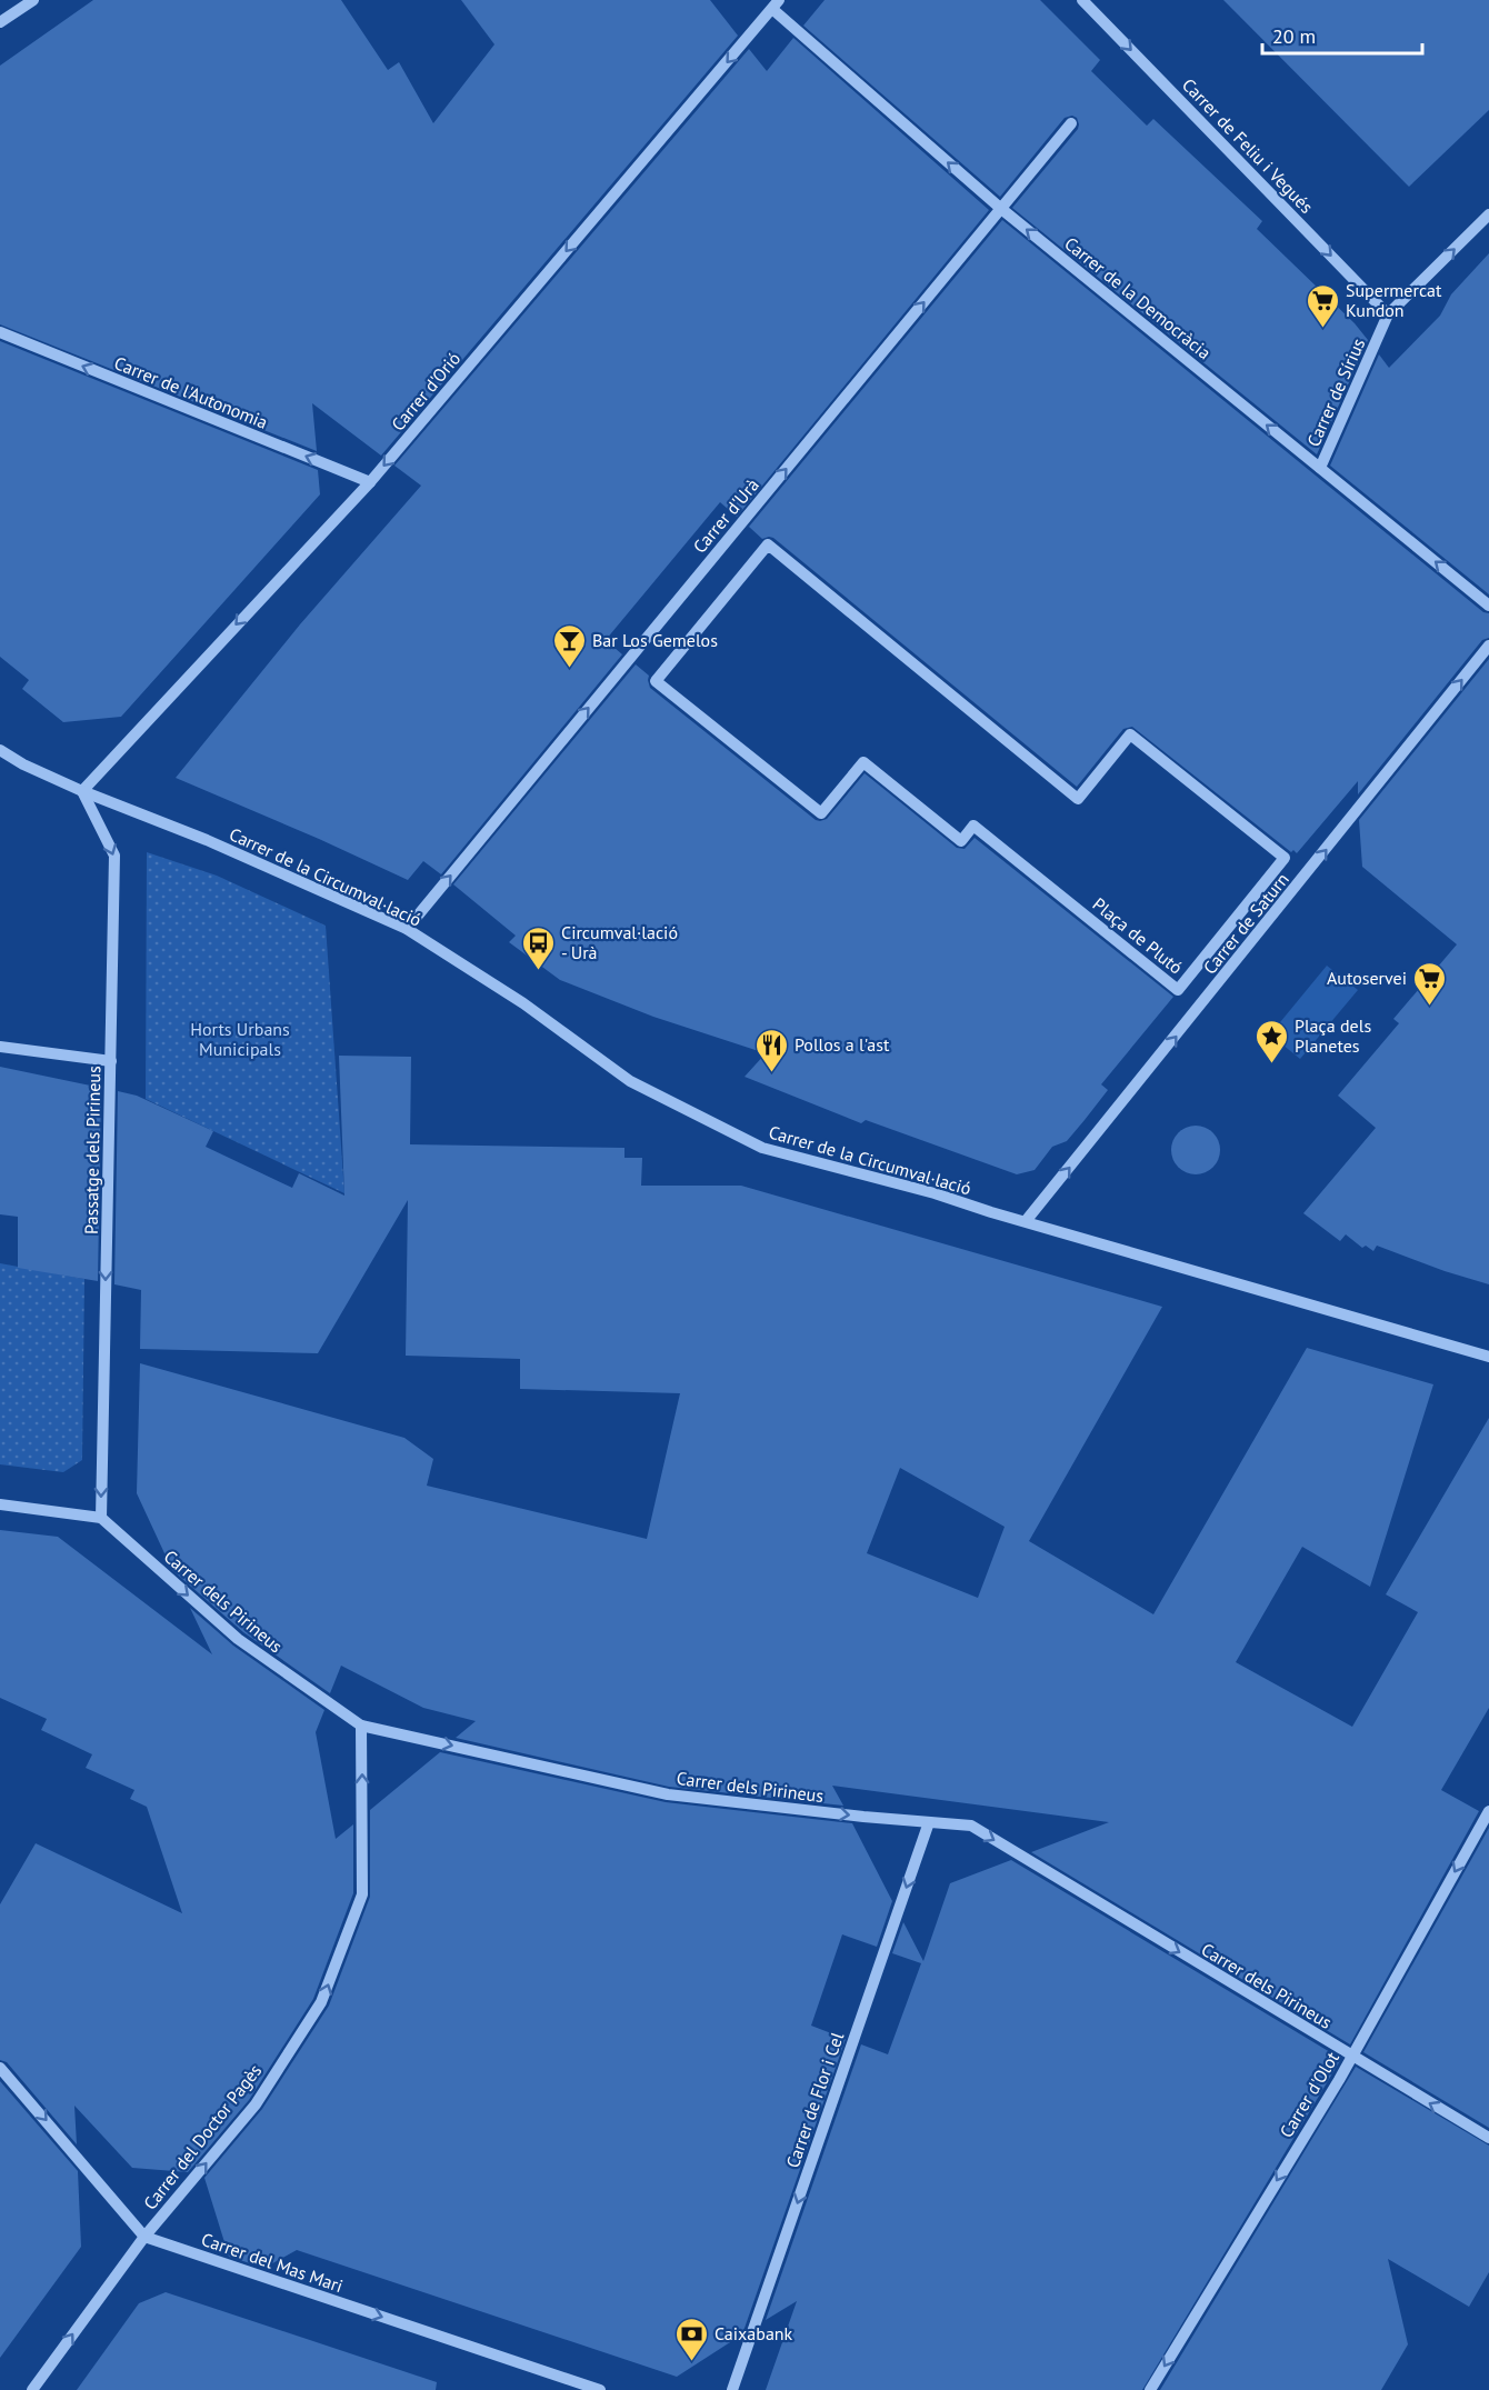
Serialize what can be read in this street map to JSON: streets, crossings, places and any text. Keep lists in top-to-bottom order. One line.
{"streets":{"street":["Carrer de Feliu i Vegués","Carrer de la Democràcia","Carrer d'Orió","Carrer de l'Autonomia","Carrer de Sírius","Carrer d'Urà","Carrer de la Circumval·lació","Carrer de Saturn","Plaça de Plutó","Passatge dels Pirineus","Carrer dels Pirineus","Carrer d'Olot","Carrer de Flor i Cel","Carrer del Doctor Pagès","Carrer del Mas Mari"]},"crossings":[["Carrer de Feliu i Vegués","Carrer de Sírius"],["Carrer de la Democràcia","Carrer d'Orió"],["Carrer de la Democràcia","Carrer de Sírius"],["Carrer de la Democràcia","Carrer d'Urà"],["Carrer d'Orió","Carrer de l'Autonomia"],["Carrer d'Orió","Carrer de la Circumval·lació"],["Carrer d'Orió","Passatge dels Pirineus"],["Carrer d'Urà","Carrer de la Circumval·lació"],["Carrer de la Circumval·lació","Carrer de Saturn"],["Carrer de la Circumval·lació","Passatge dels Pirineus"],["Passatge dels Pirineus","Carrer dels Pirineus"],["Carrer dels Pirineus","Carrer d'Olot"],["Carrer dels Pirineus","Carrer de Flor i Cel"],["Carrer dels Pirineus","Carrer del Doctor Pagès"],["Carrer del Doctor Pagès","Carrer del Mas Mari"]],"one_way":["Carrer de Feliu i Vegués","Carrer de la Democràcia","Carrer d'Orió","Carrer de l'Autonomia","Carrer de Sírius","Carrer d'Urà","Carrer de Saturn","Passatge dels Pirineus","Carrer d'Olot","Carrer de Flor i Cel","Carrer del Doctor Pagès","Carrer del Mas Mari"],"parks":["Horts Urbans Municipals"],"places":{"supermarket":["Supermercat Kundon","Autoservei"],"bar":["Bar Los Gemelos"],"bus stop":["Circumval·lació - Urà"],"place":["Plaça dels Planetes"],"restaurant":["Pollos a l'ast"],"bank":["Caixabank"]},"scale_bar":"20 m"}
